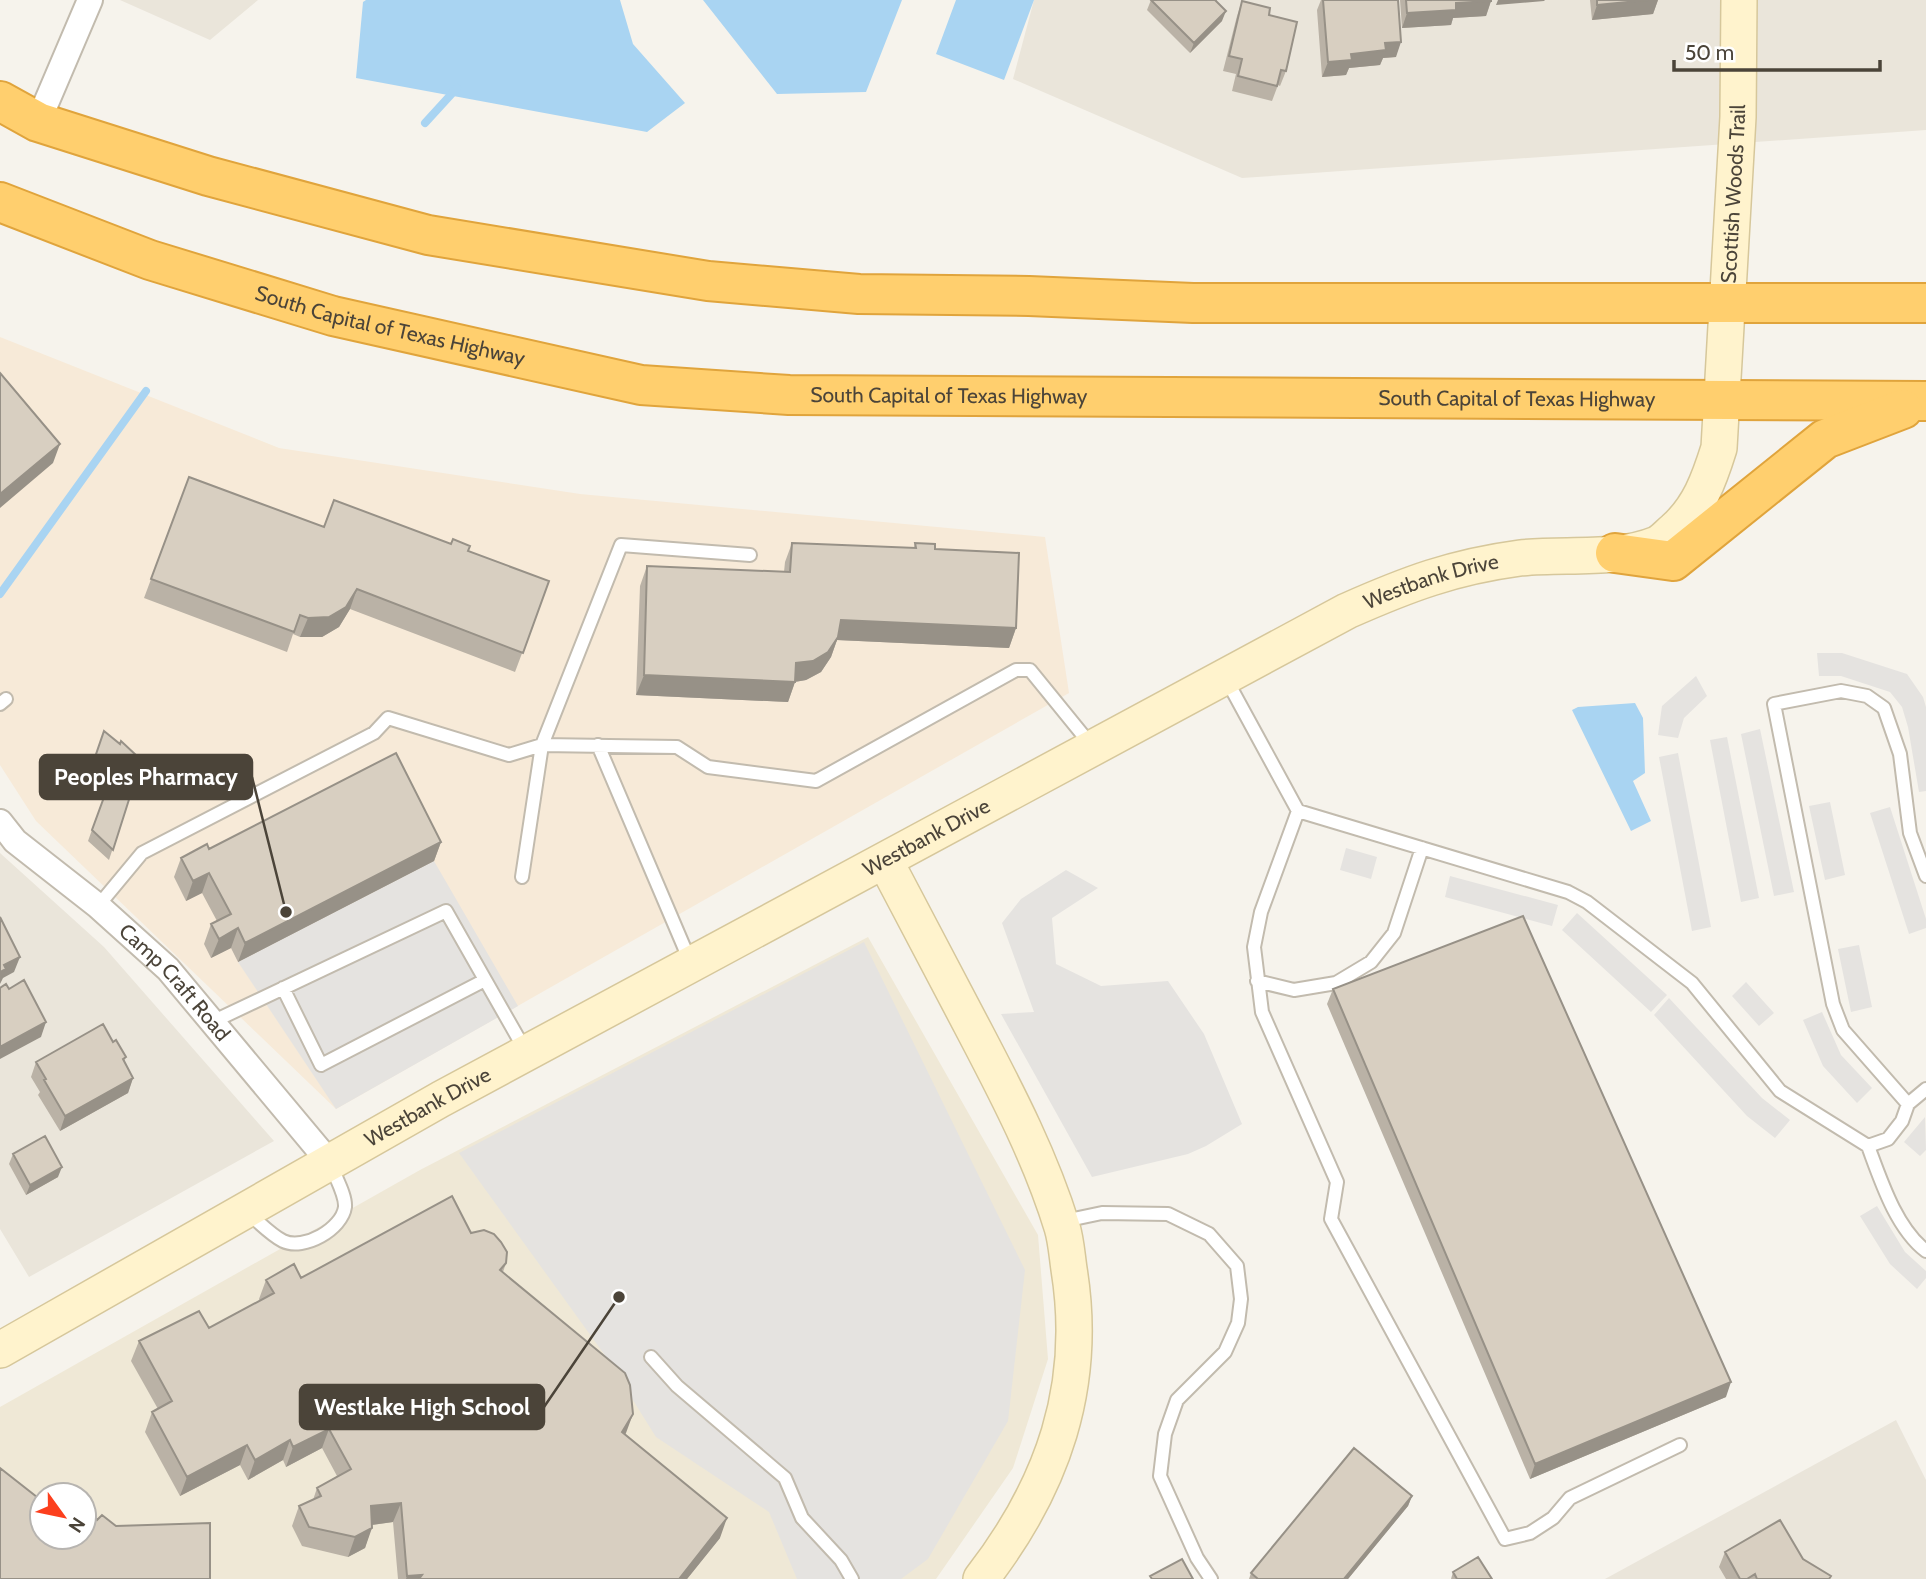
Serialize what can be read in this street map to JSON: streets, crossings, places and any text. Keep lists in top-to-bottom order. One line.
{"streets":{"highway":["South Capital of Texas Highway"],"street":["Scottish Woods Trail","Westbank Drive","Camp Craft Road"]},"crossings":[["Scottish Woods Trail","Westbank Drive"],["South Capital of Texas Highway","Westbank Drive"],["Westbank Drive","Camp Craft Road"]],"places":["Peoples Pharmacy","Westlake High School"],"scale_bar":"50 m","north":"bottom right"}
